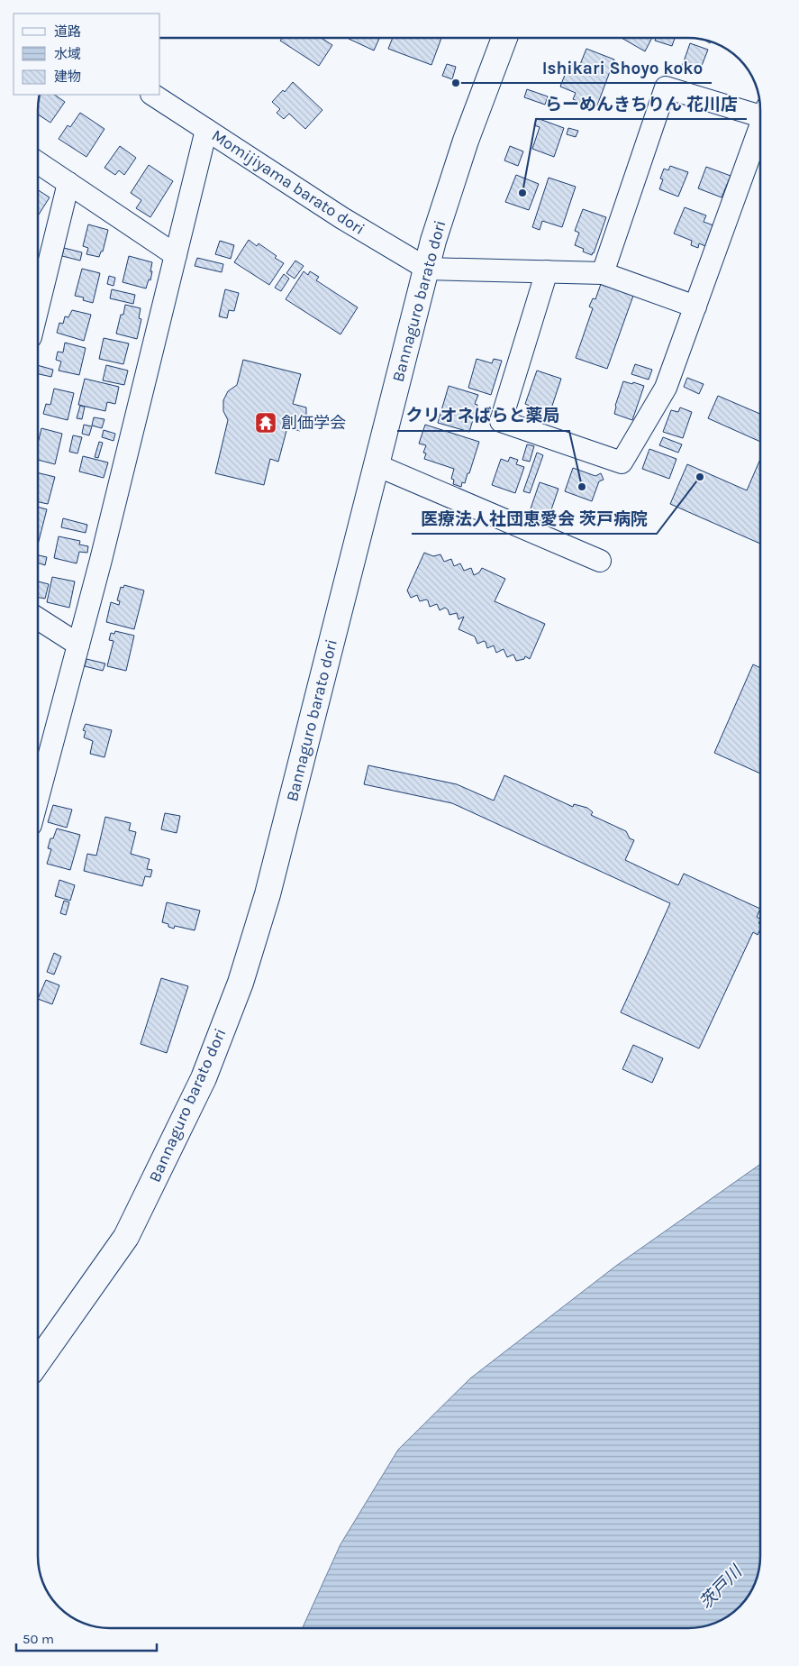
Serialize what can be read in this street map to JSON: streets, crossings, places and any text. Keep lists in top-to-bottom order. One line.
{"streets":{"main road":["Bannaguro barato dori"],"street":["Momijiyama barato dori"]},"crossings":[["Momijiyama barato dori","Bannaguro barato dori"]],"water":["茨戸川"],"places":{"other":["Ishikari Shoyo koko","らーめんきちりん 花川店","医療法人社団恵愛会 茨戸病院","クリオネばらと薬局"],"temple":["創価学会"]},"legend":["道路","水域","建物"],"scale_bar":"50 m"}
